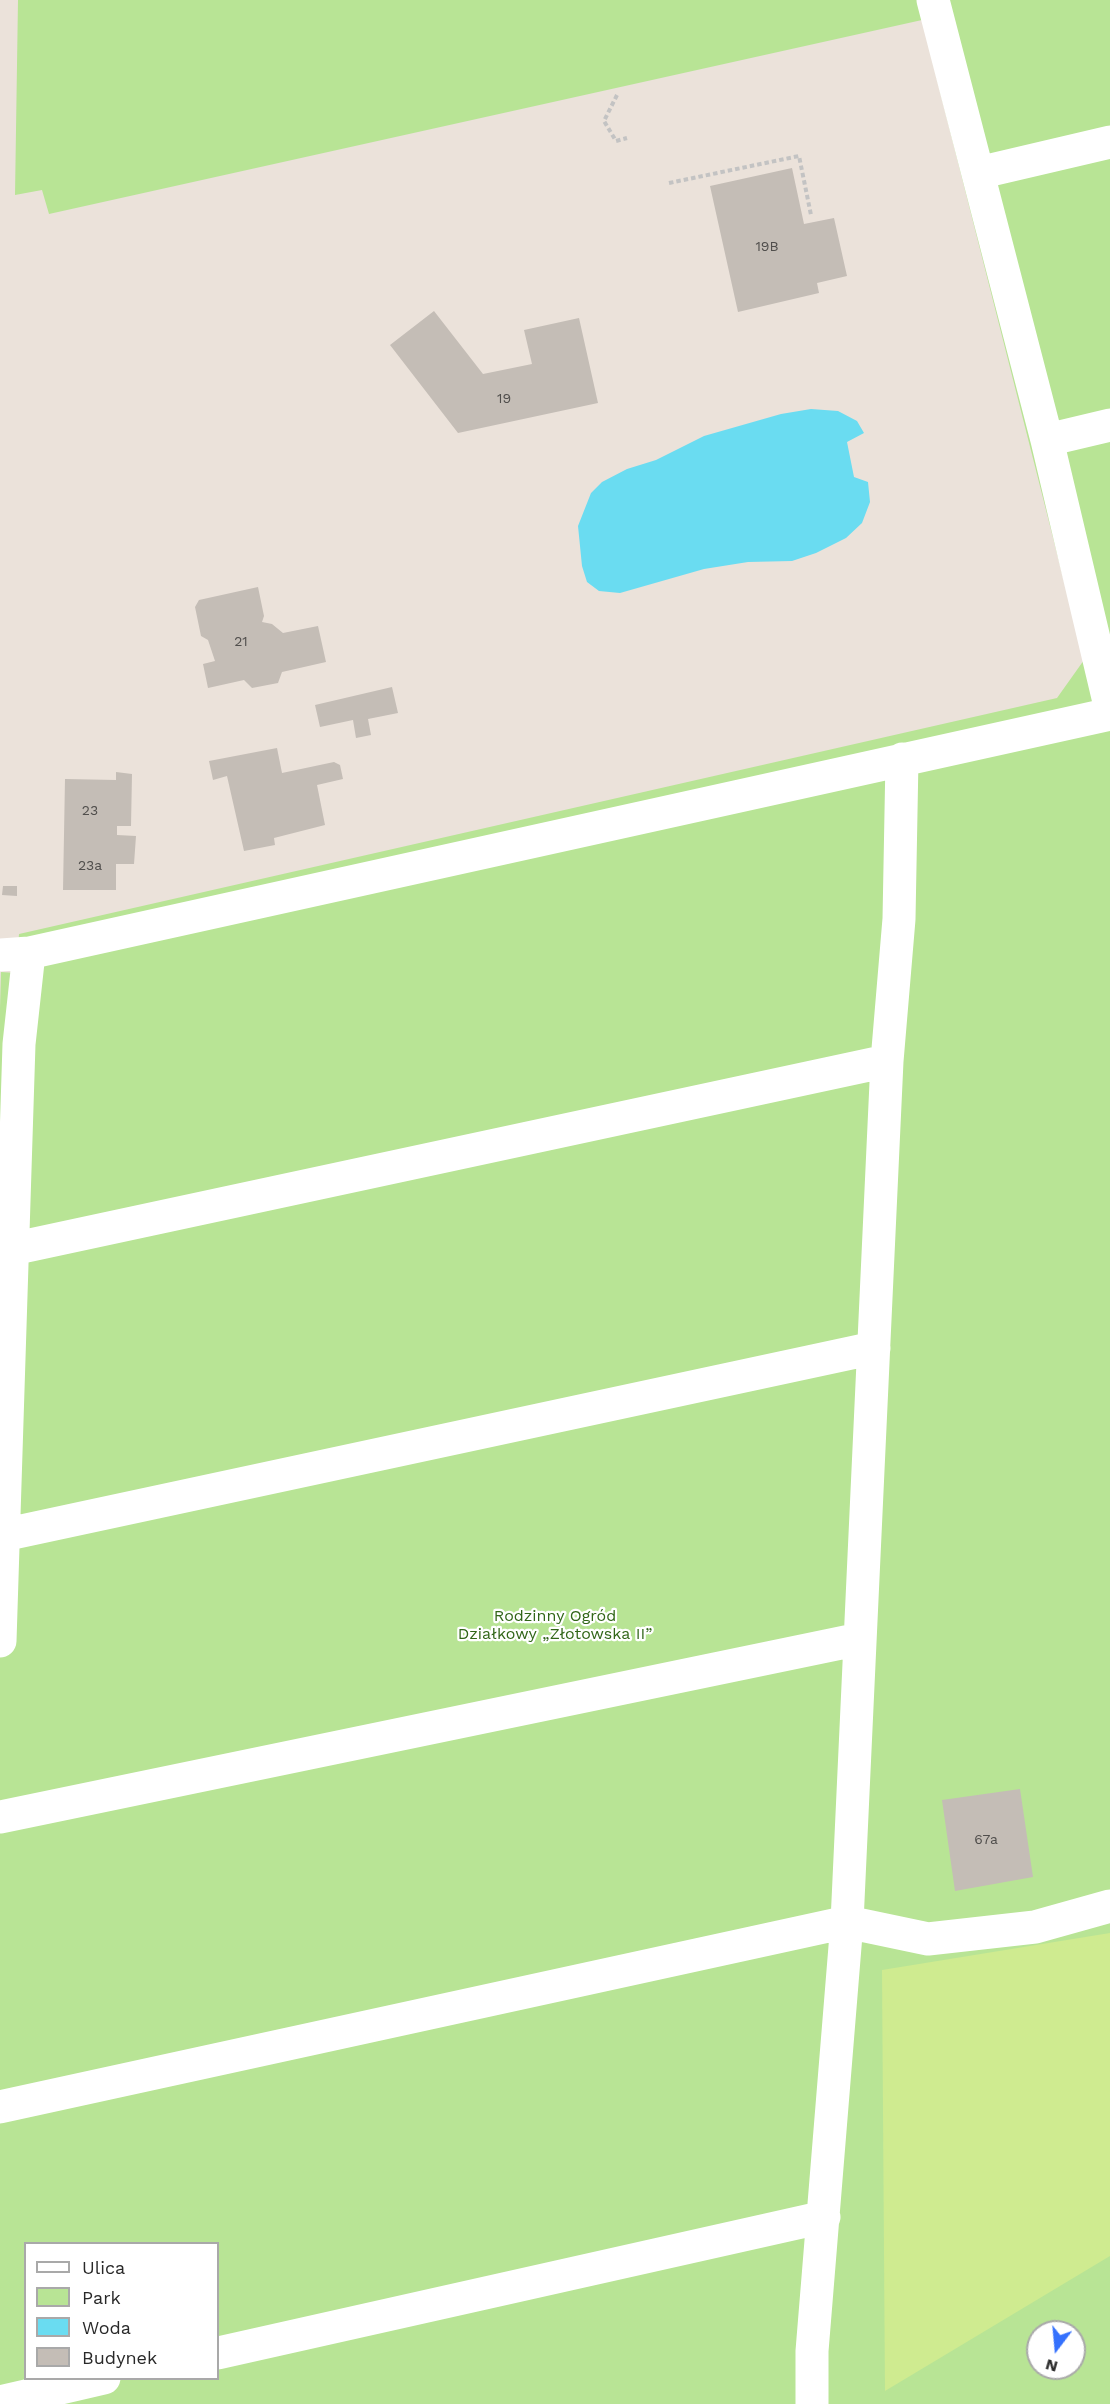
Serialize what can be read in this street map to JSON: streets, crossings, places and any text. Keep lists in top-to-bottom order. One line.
{"parks":["Rodzinny Ogród Działkowy „Złotowska II”"],"house_numbers":["19B","19","21","23","23a","67a"],"legend":["Ulica","Park","Woda","Budynek"],"north":"bottom"}
